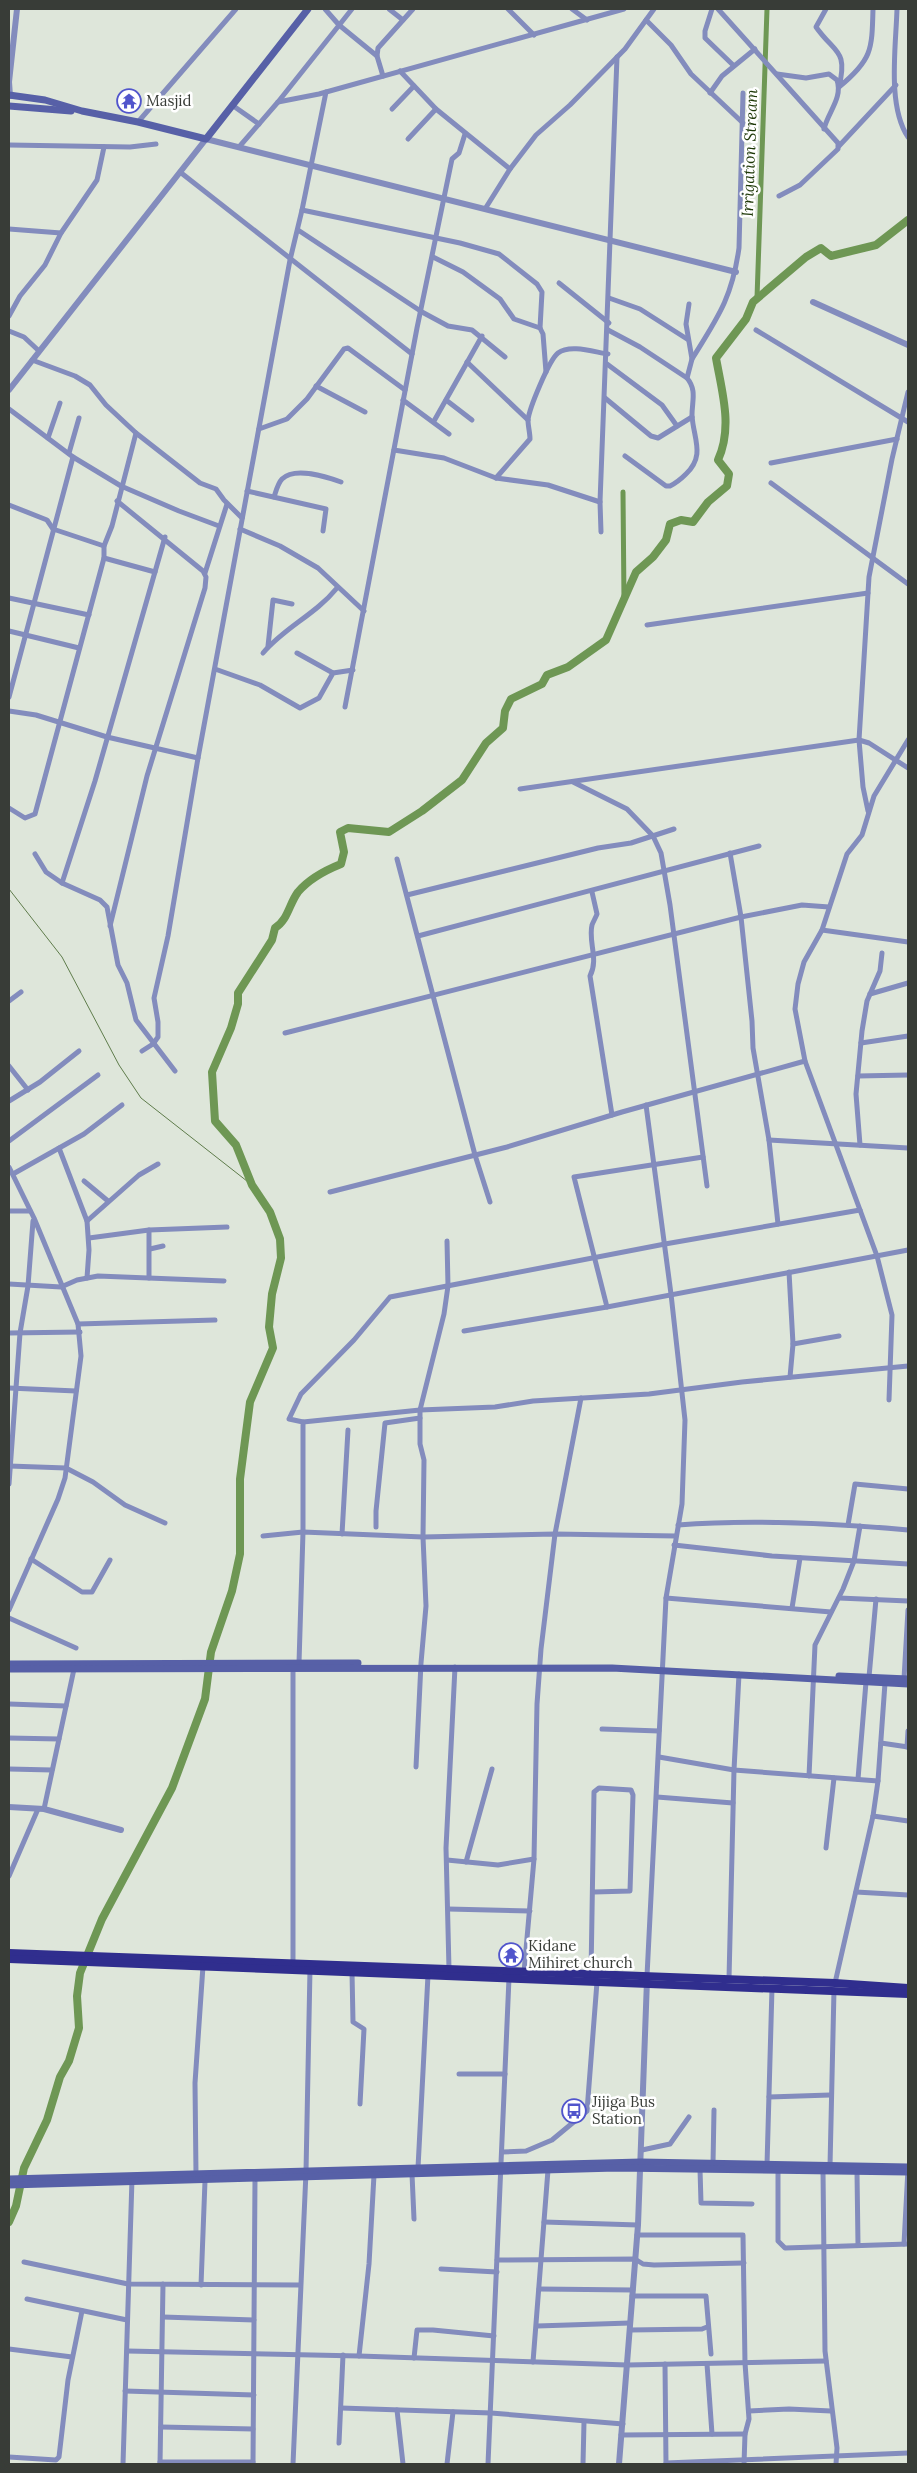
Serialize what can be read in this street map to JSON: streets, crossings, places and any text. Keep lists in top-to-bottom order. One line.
{"water":["Irrigation Stream"],"places":{"temple":["Masjid","Kidane Mihiret church"],"bus stop":["Jijiga Bus Station"]}}
